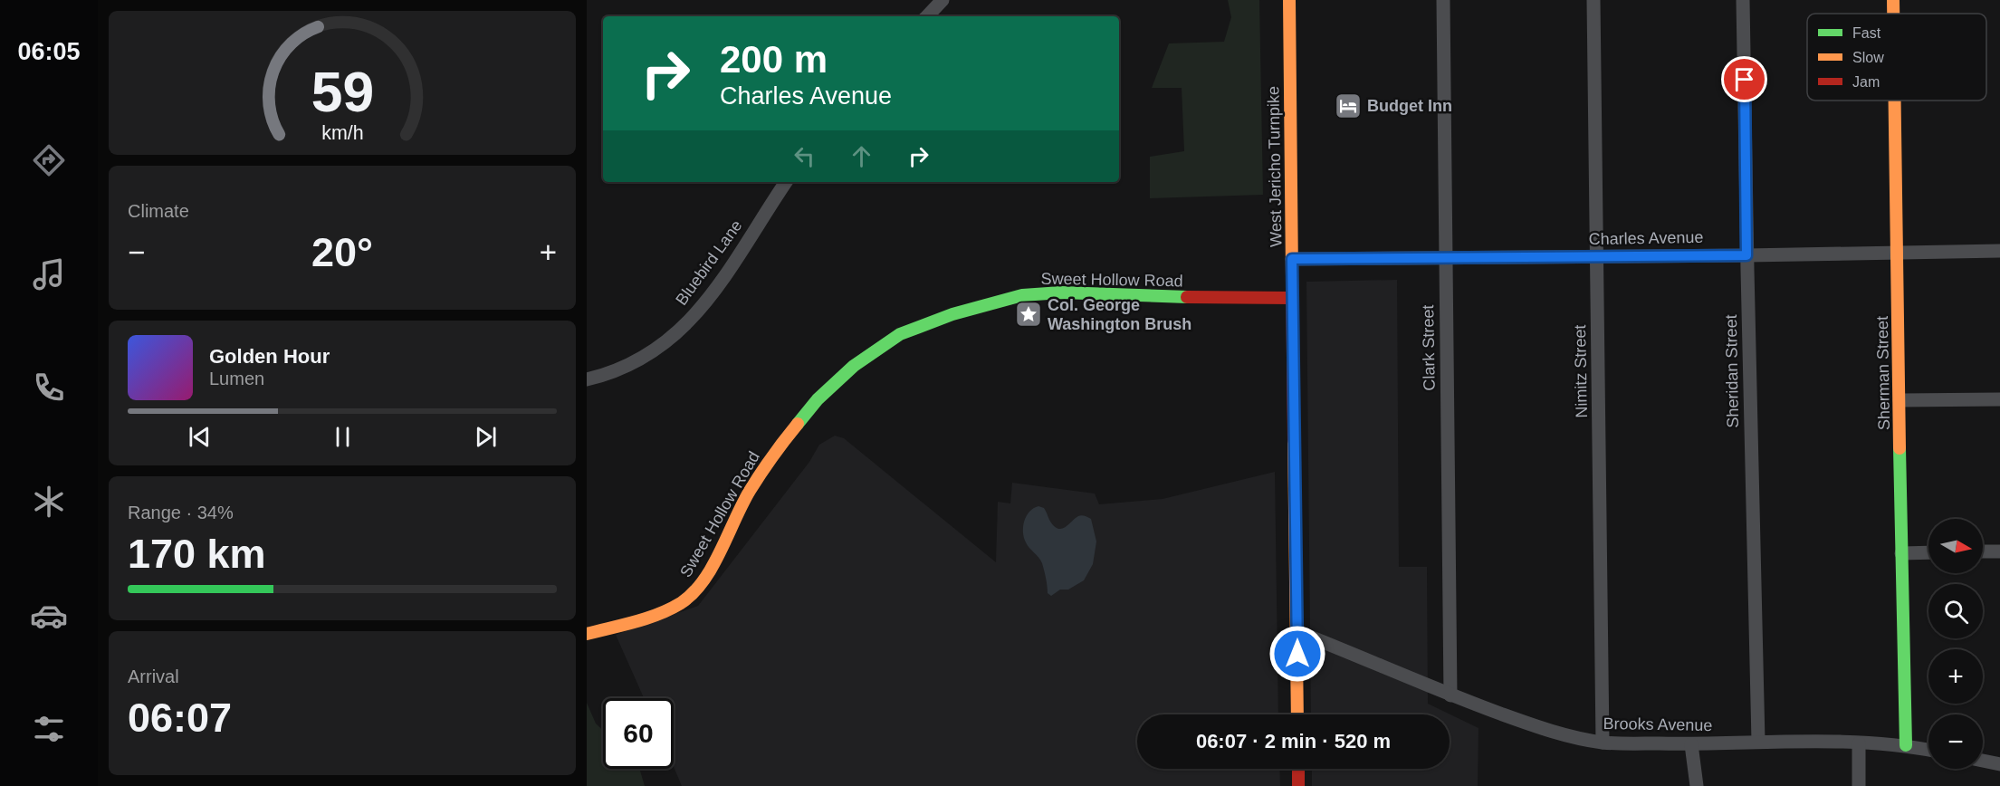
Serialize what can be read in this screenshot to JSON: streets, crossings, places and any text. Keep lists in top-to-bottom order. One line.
{"streets":{"street":["West Jericho Turnpike","Charles Avenue","Bluebird Lane","Sweet Hollow Road","Clark Street","Nimitz Street","Sheridan Street","Sherman Street","Brooks Avenue"]},"crossings":[["West Jericho Turnpike","Charles Avenue"],["West Jericho Turnpike","Sweet Hollow Road"],["West Jericho Turnpike","Brooks Avenue"],["Charles Avenue","Clark Street"],["Charles Avenue","Nimitz Street"],["Charles Avenue","Sheridan Street"],["Charles Avenue","Sherman Street"],["Clark Street","Brooks Avenue"],["Nimitz Street","Brooks Avenue"],["Sheridan Street","Brooks Avenue"],["Sherman Street","Brooks Avenue"]],"places":{"hotel":["Budget Inn"],"place":["Col. George Washington Brush"]},"legend":["Fast","Slow","Jam"],"north":"right","page":{"tabs":"06:05","turn":["200 m","Charles Avenue"],"tile":["Climate",["Range · 34%","170 km"],["Arrival","06:07"]],"heat":["−","20°","+"],"song":["Golden Hour","Lumen"],"map_buttons":["+","−"],"limit":"60","trip":"06:07 · 2 min · 520 m","gauge":["59","km/h"]}}
